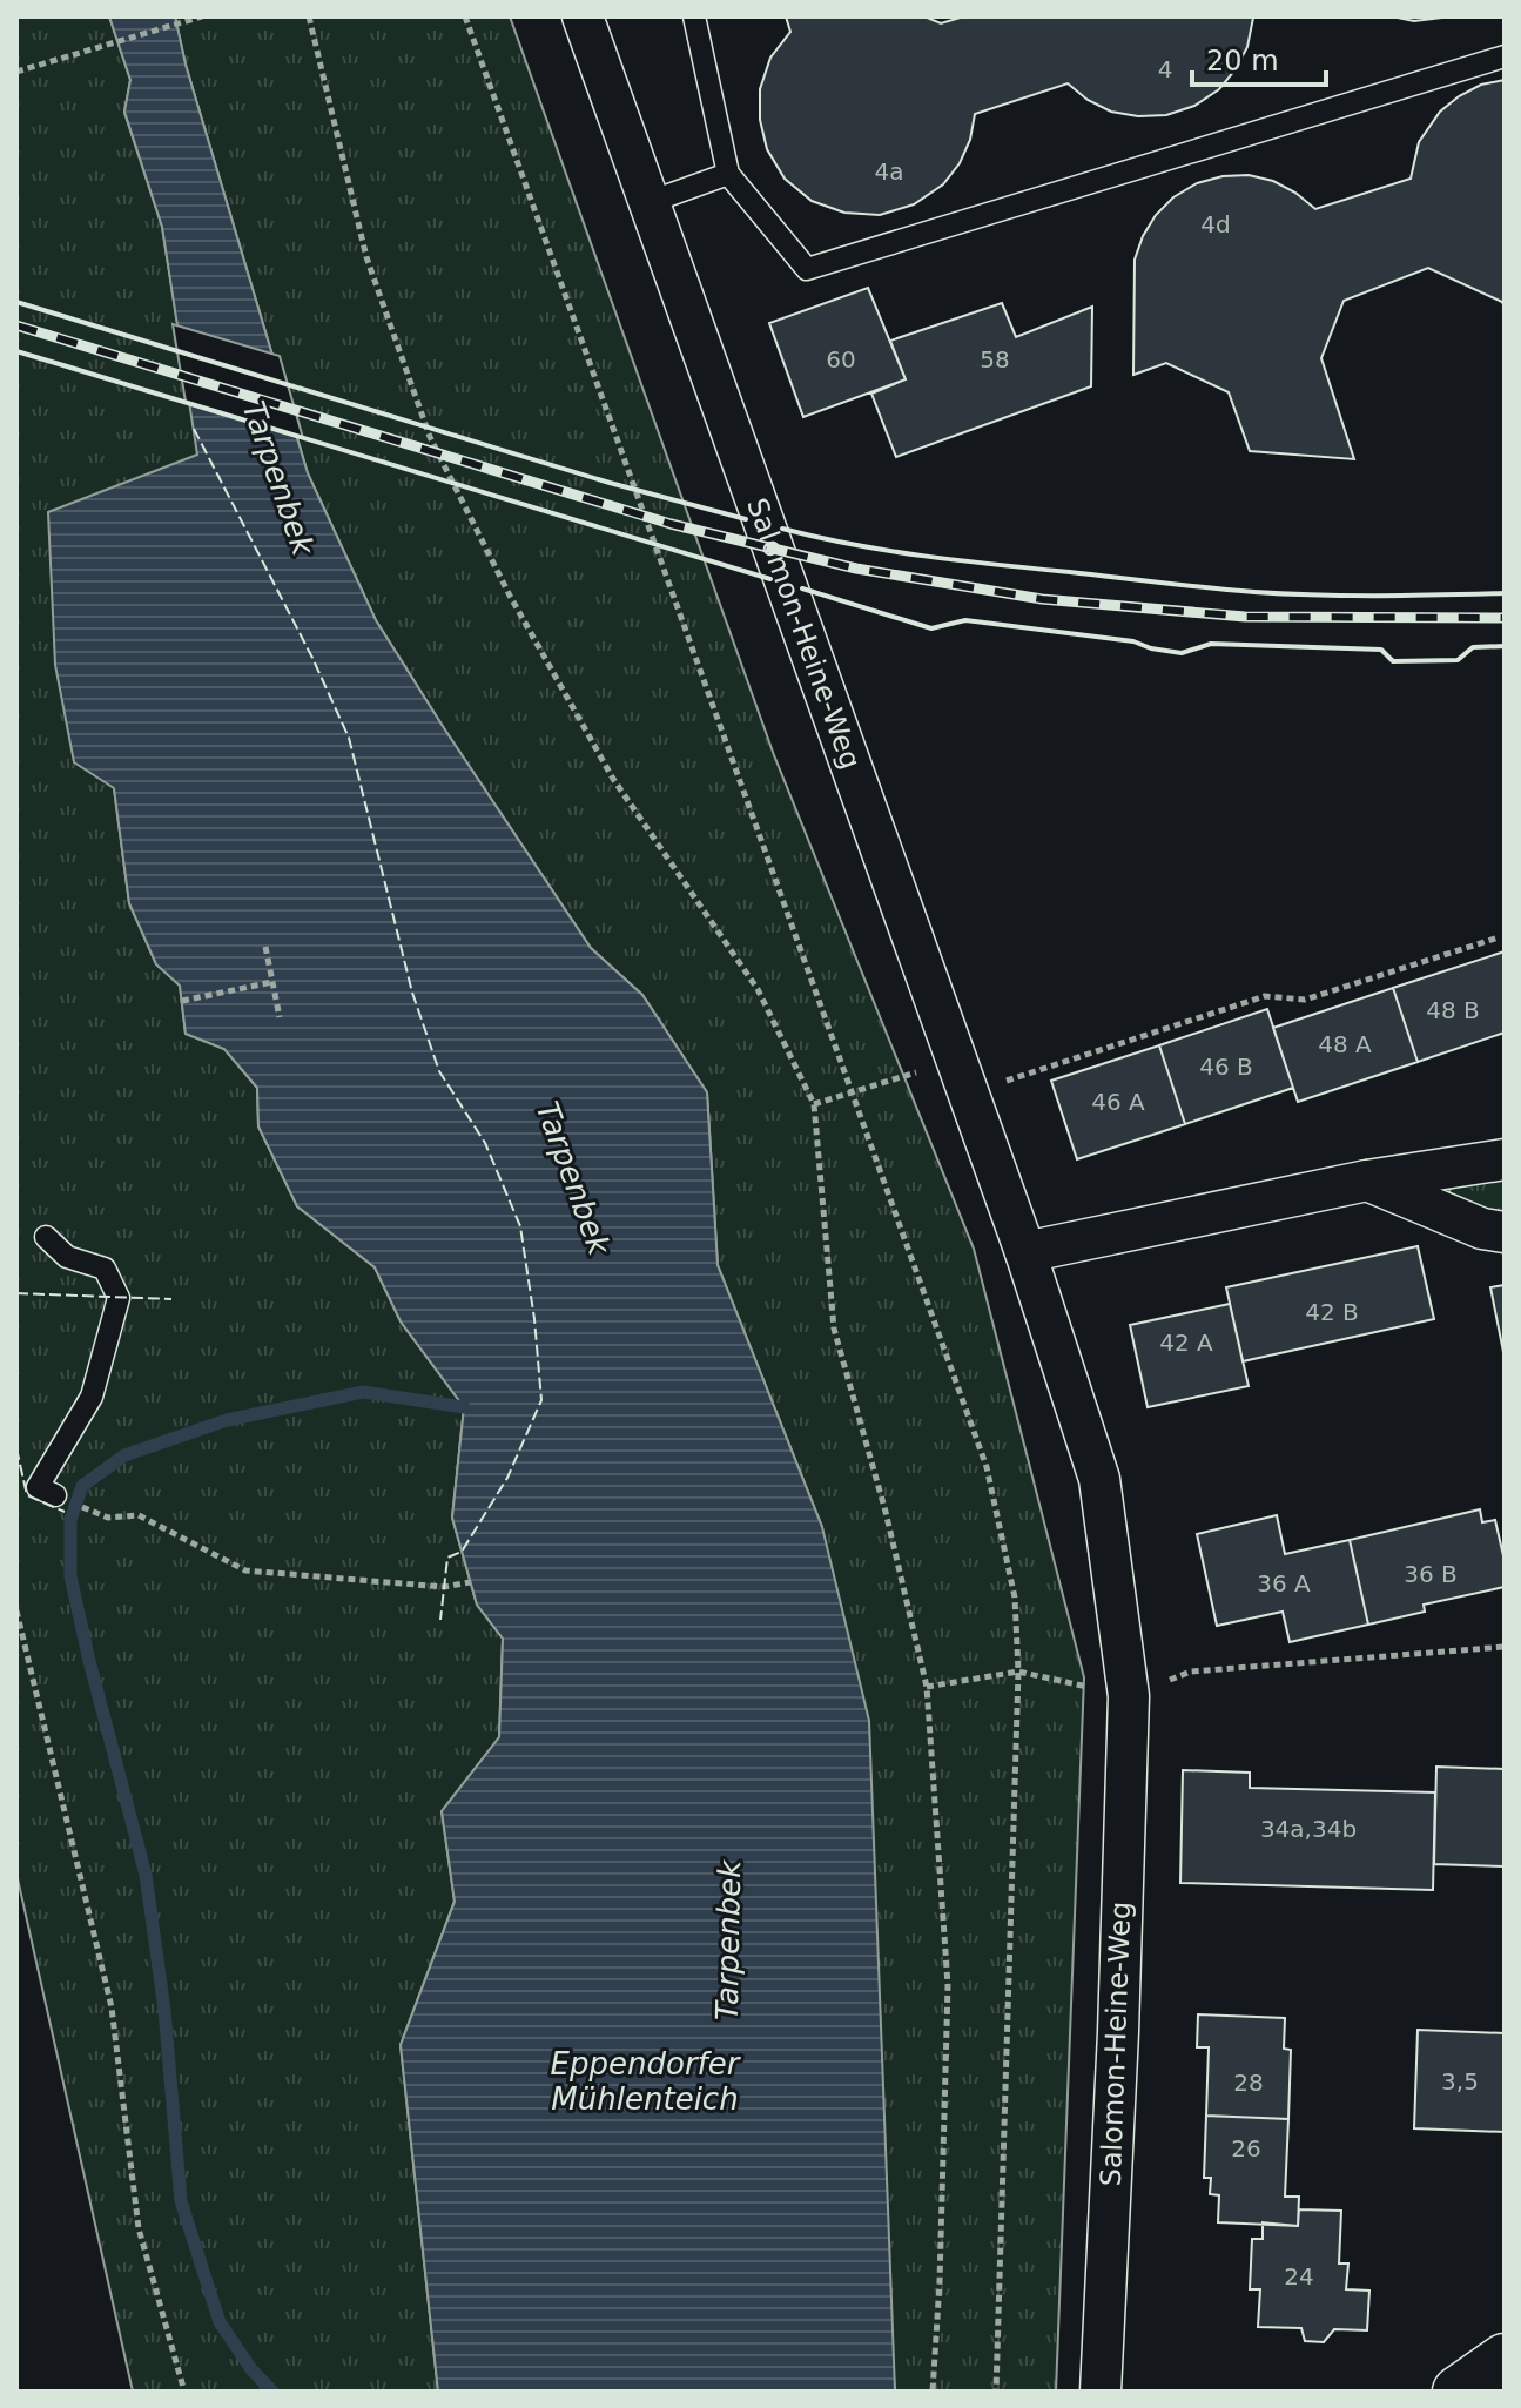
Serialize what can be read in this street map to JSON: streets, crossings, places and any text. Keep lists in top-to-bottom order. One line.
{"streets":{"street":["Salomon-Heine-Weg"]},"water":["Tarpenbek","Eppendorfer Mühlenteich"],"house_numbers":["4","4a","4d","60","58","48 B","48 A","46 B","46 A","42 B","42 A","36 B","36 A","34a,34b","3,5","28","26","24"],"scale_bar":"20 m"}
